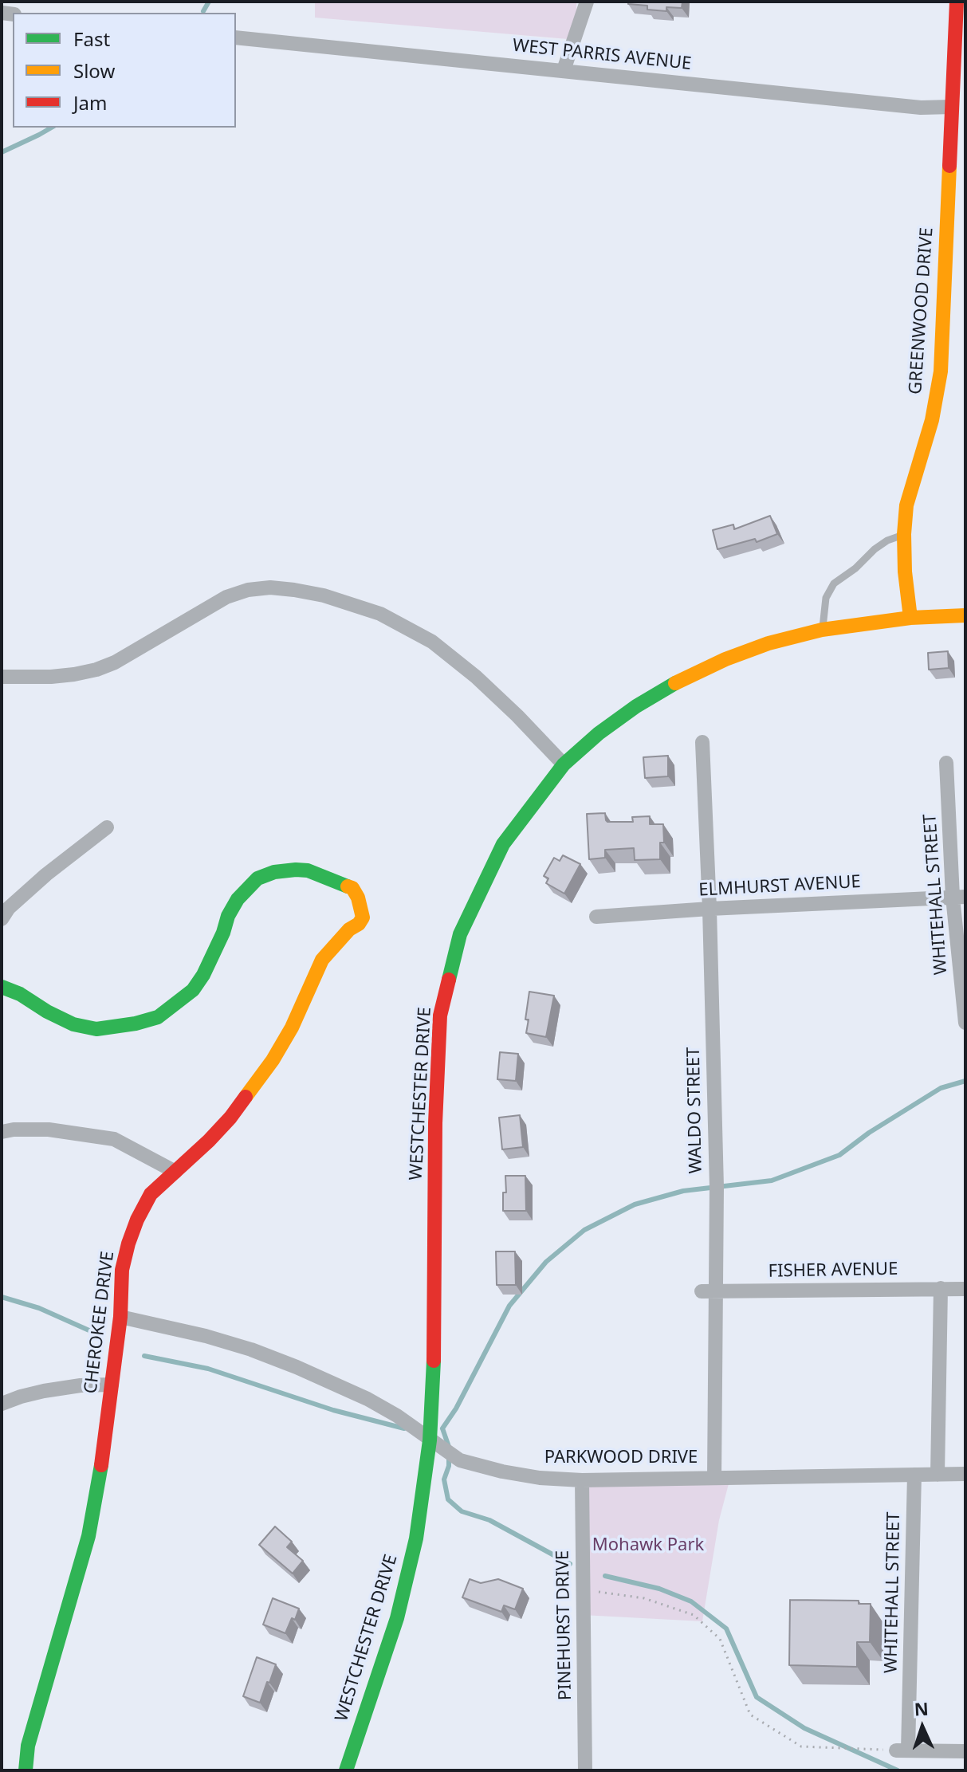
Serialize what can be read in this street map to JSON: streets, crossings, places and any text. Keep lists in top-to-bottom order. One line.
{"streets":{"street":["WEST PARRIS AVENUE","GREENWOOD DRIVE","ELMHURST AVENUE","WHITEHALL STREET","WESTCHESTER DRIVE","WALDO STREET","FISHER AVENUE","CHEROKEE DRIVE","PARKWOOD DRIVE","PINEHURST DRIVE"]},"crossings":[["WEST PARRIS AVENUE","GREENWOOD DRIVE"],["GREENWOOD DRIVE","WESTCHESTER DRIVE"],["ELMHURST AVENUE","WHITEHALL STREET"],["ELMHURST AVENUE","WALDO STREET"],["WHITEHALL STREET","PARKWOOD DRIVE"],["WESTCHESTER DRIVE","PARKWOOD DRIVE"],["WALDO STREET","FISHER AVENUE"],["WALDO STREET","PARKWOOD DRIVE"],["CHEROKEE DRIVE","PARKWOOD DRIVE"],["PARKWOOD DRIVE","PINEHURST DRIVE"]],"parks":["Mohawk Park"],"legend":["Fast","Slow","Jam"],"north":"top"}
